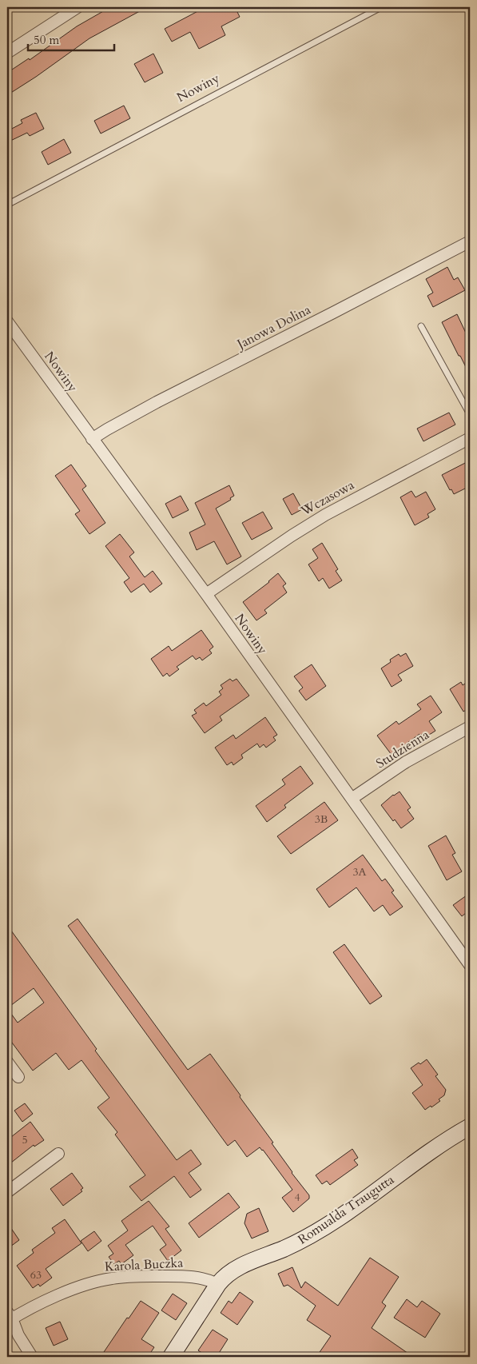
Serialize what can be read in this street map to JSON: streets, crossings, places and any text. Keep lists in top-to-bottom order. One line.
{"streets":{"street":["Nowiny","Janowa Dolina","Wczasowa","Studzienna","Romualda Traugutta","Karola Buczka"]},"crossings":[["Nowiny","Janowa Dolina"],["Nowiny","Wczasowa"],["Nowiny","Studzienna"],["Romualda Traugutta","Karola Buczka"]],"house_numbers":["3B","3A","5","4","63"],"scale_bar":"50 m"}
